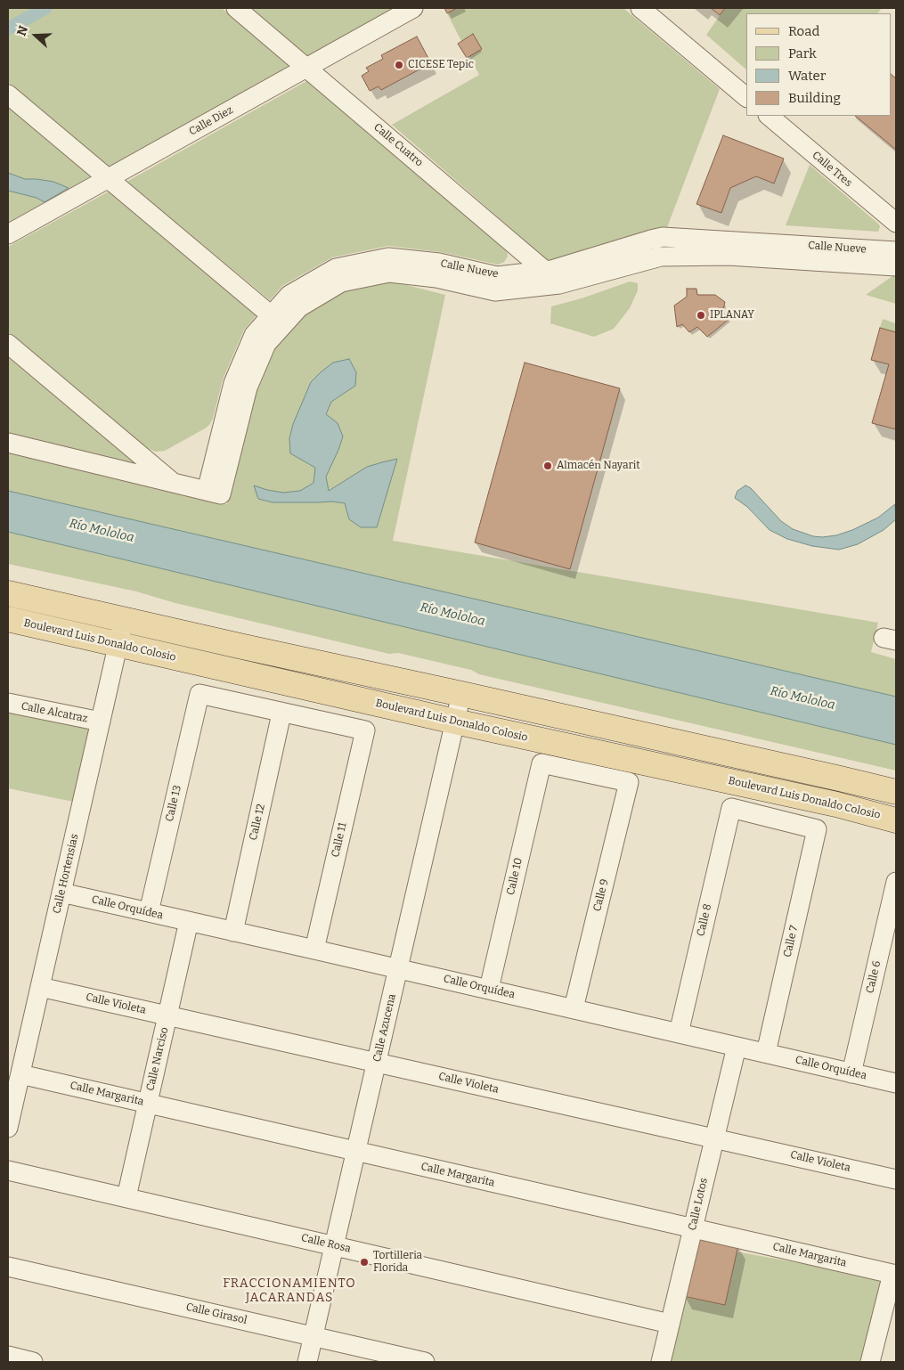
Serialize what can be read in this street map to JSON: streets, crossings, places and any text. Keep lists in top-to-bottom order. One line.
{"streets":{"main road":["Boulevard Luis Donaldo Colosio"],"street":["Calle Diez","Calle Cuatro","Calle Tres","Calle Nueve","Calle Alcatraz","Calle 13","Calle 12","Calle 11","Calle Hortensias","Calle 10","Calle 9","Calle Orquídea","Calle 8","Calle 7","Calle 6","Calle Violeta","Calle Azucena","Calle Narciso","Calle Margarita","Calle Lotos","Calle Rosa","Calle Girasol"]},"crossings":[["Calle Diez","Calle Cuatro"],["Calle Cuatro","Calle Nueve"],["Boulevard Luis Donaldo Colosio","Calle Hortensias"],["Boulevard Luis Donaldo Colosio","Calle Azucena"],["Calle Alcatraz","Calle Hortensias"],["Calle 13","Calle 12"],["Calle 13","Calle 11"],["Calle 13","Calle Orquídea"],["Calle 12","Calle 11"],["Calle 12","Calle Orquídea"],["Calle 11","Calle Orquídea"],["Calle Hortensias","Calle Orquídea"],["Calle Hortensias","Calle Violeta"],["Calle Hortensias","Calle Margarita"],["Calle 10","Calle 9"],["Calle 10","Calle Orquídea"],["Calle 9","Calle Orquídea"],["Calle Orquídea","Calle 8"],["Calle Orquídea","Calle 7"],["Calle Orquídea","Calle 6"],["Calle Orquídea","Calle Azucena"],["Calle Orquídea","Calle Narciso"],["Calle Orquídea","Calle Lotos"],["Calle 8","Calle 7"],["Calle Violeta","Calle Azucena"],["Calle Violeta","Calle Narciso"],["Calle Violeta","Calle Lotos"],["Calle Azucena","Calle Margarita"],["Calle Azucena","Calle Rosa"],["Calle Azucena","Calle Girasol"],["Calle Narciso","Calle Margarita"],["Calle Narciso","Calle Rosa"],["Calle Margarita","Calle Lotos"],["Calle Lotos","Calle Rosa"]],"districts":["FRACCIONAMIENTO JACARANDAS"],"water":["Río Mololoa"],"places":["CICESE Tepic","IPLANAY","Almacén Nayarit","Tortilleria Florida"],"legend":["Road","Park","Water","Building"],"north":"left"}
